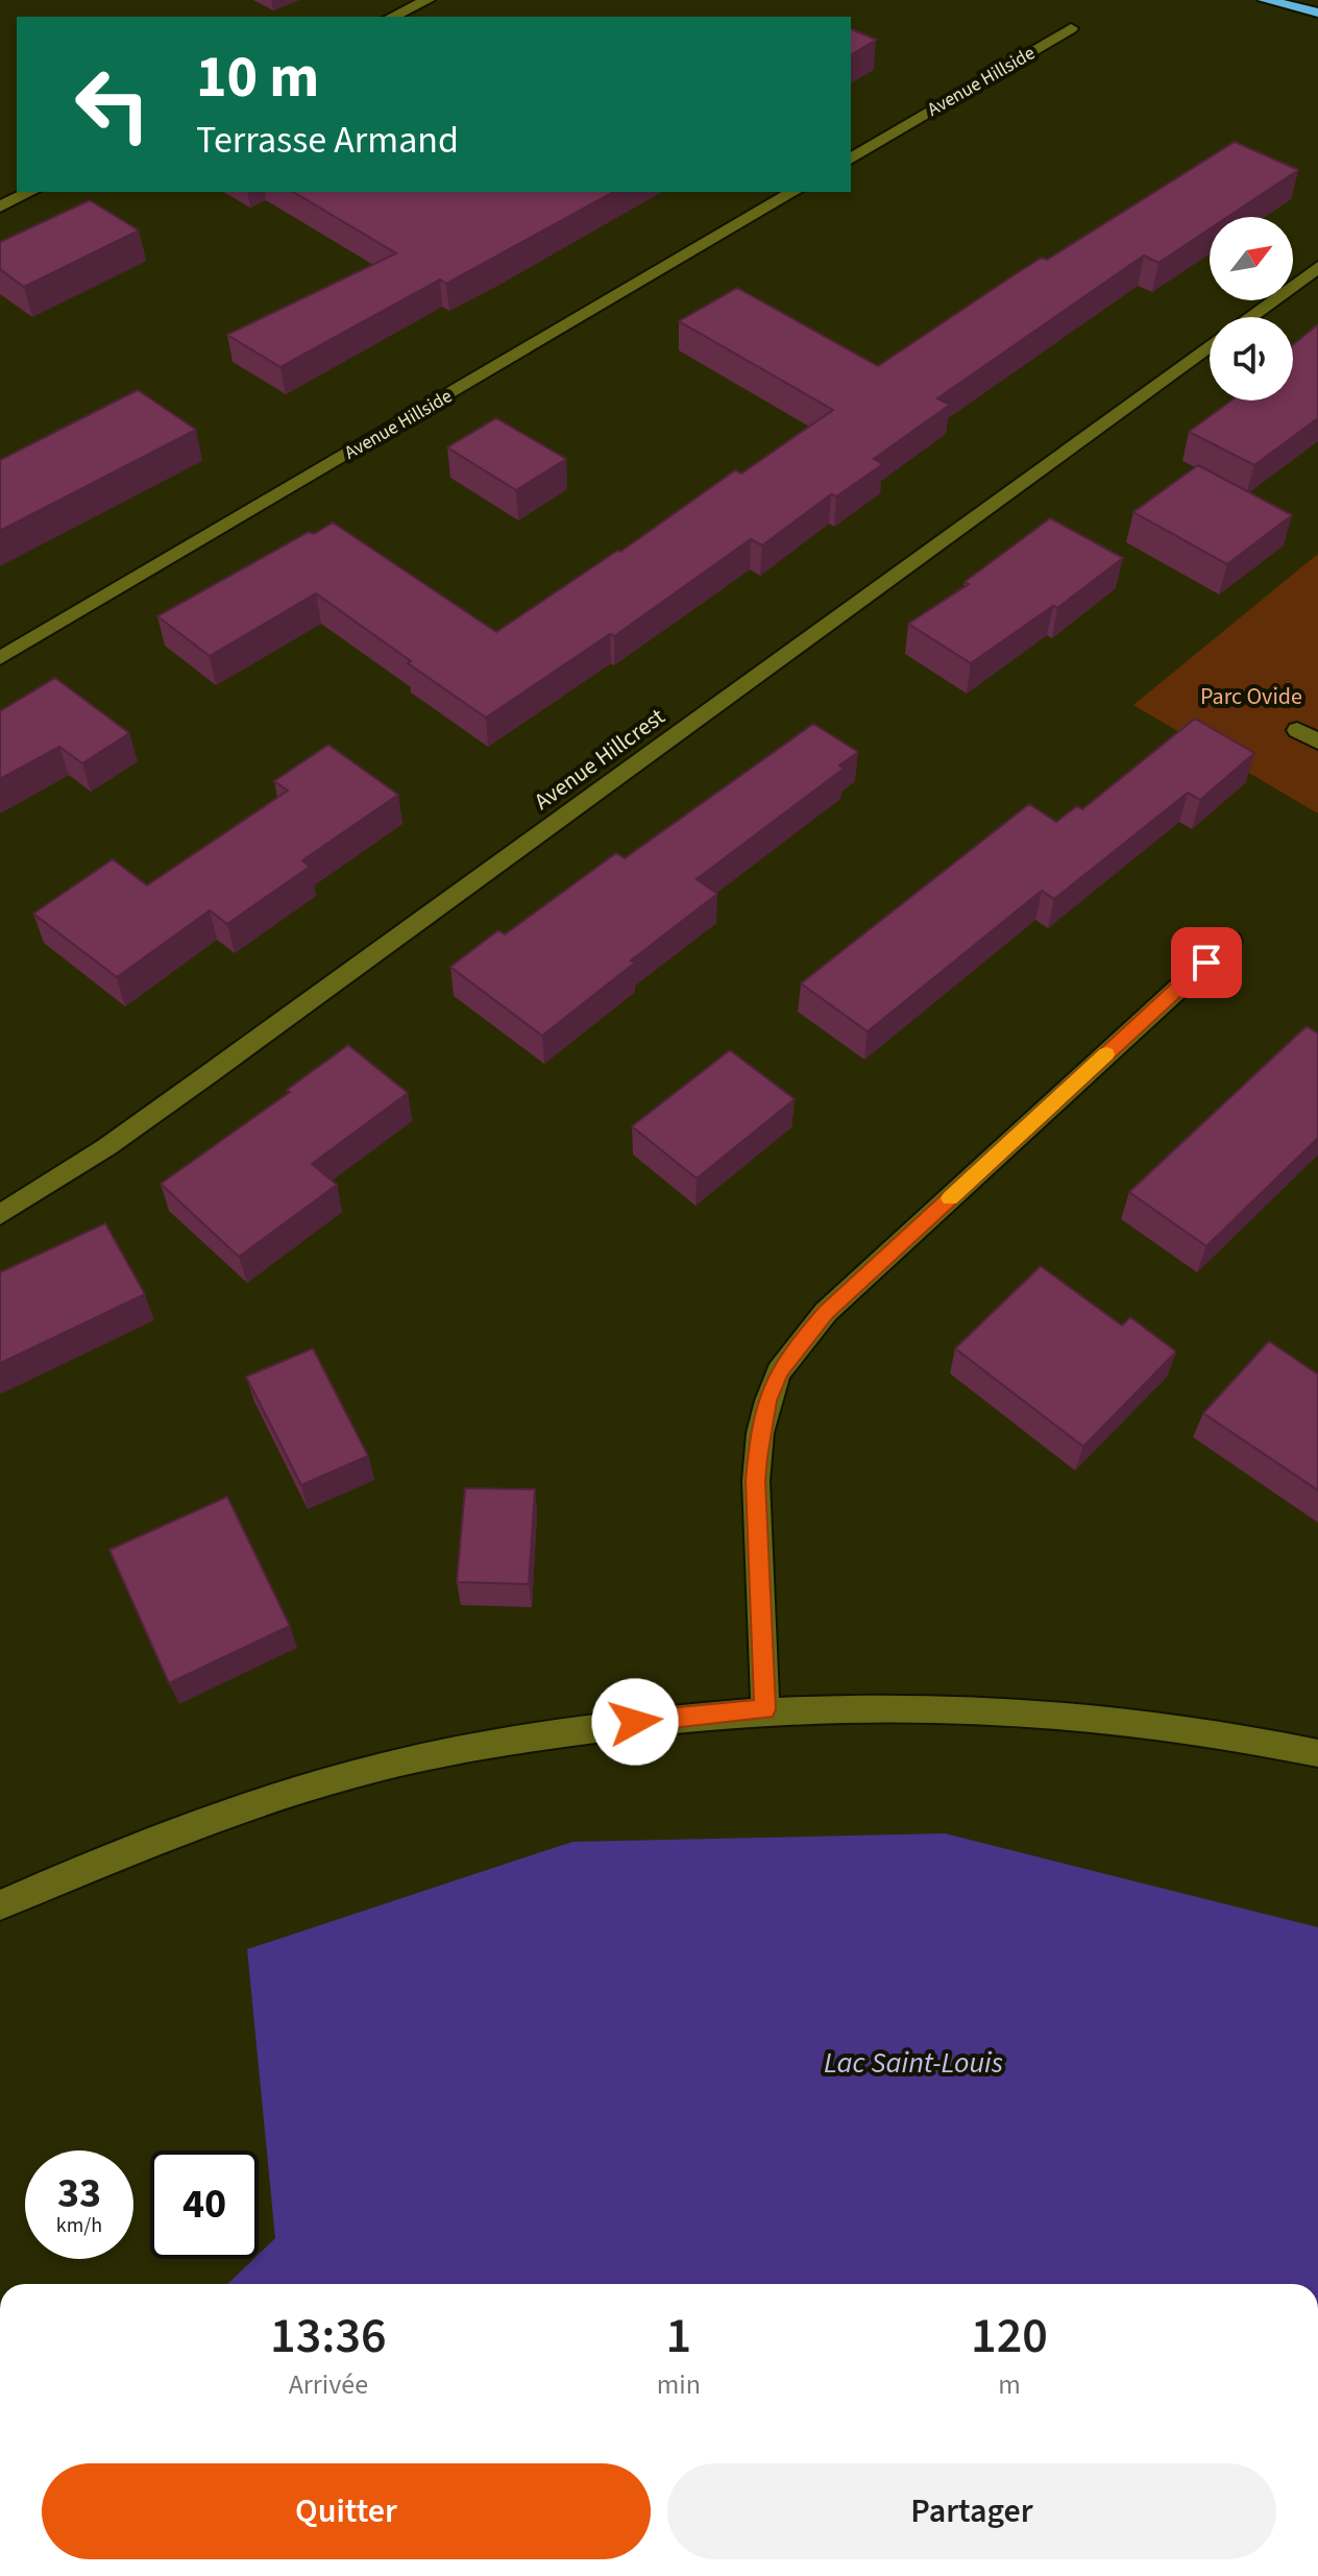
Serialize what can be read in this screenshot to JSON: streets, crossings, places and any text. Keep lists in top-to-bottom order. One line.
{"streets":{"street":["Avenue Hillside","Avenue Hillcrest"]},"water":["Lac Saint-Louis"],"parks":["Parc Ovide"],"north":"top right","page":{"turn":["10 m","Terrasse Armand"],"speed":"33 km/h","limit":"40","eta":["13:36","Arrivée","1","min","120","m"],"buttons":["Quitter","Partager"]}}
